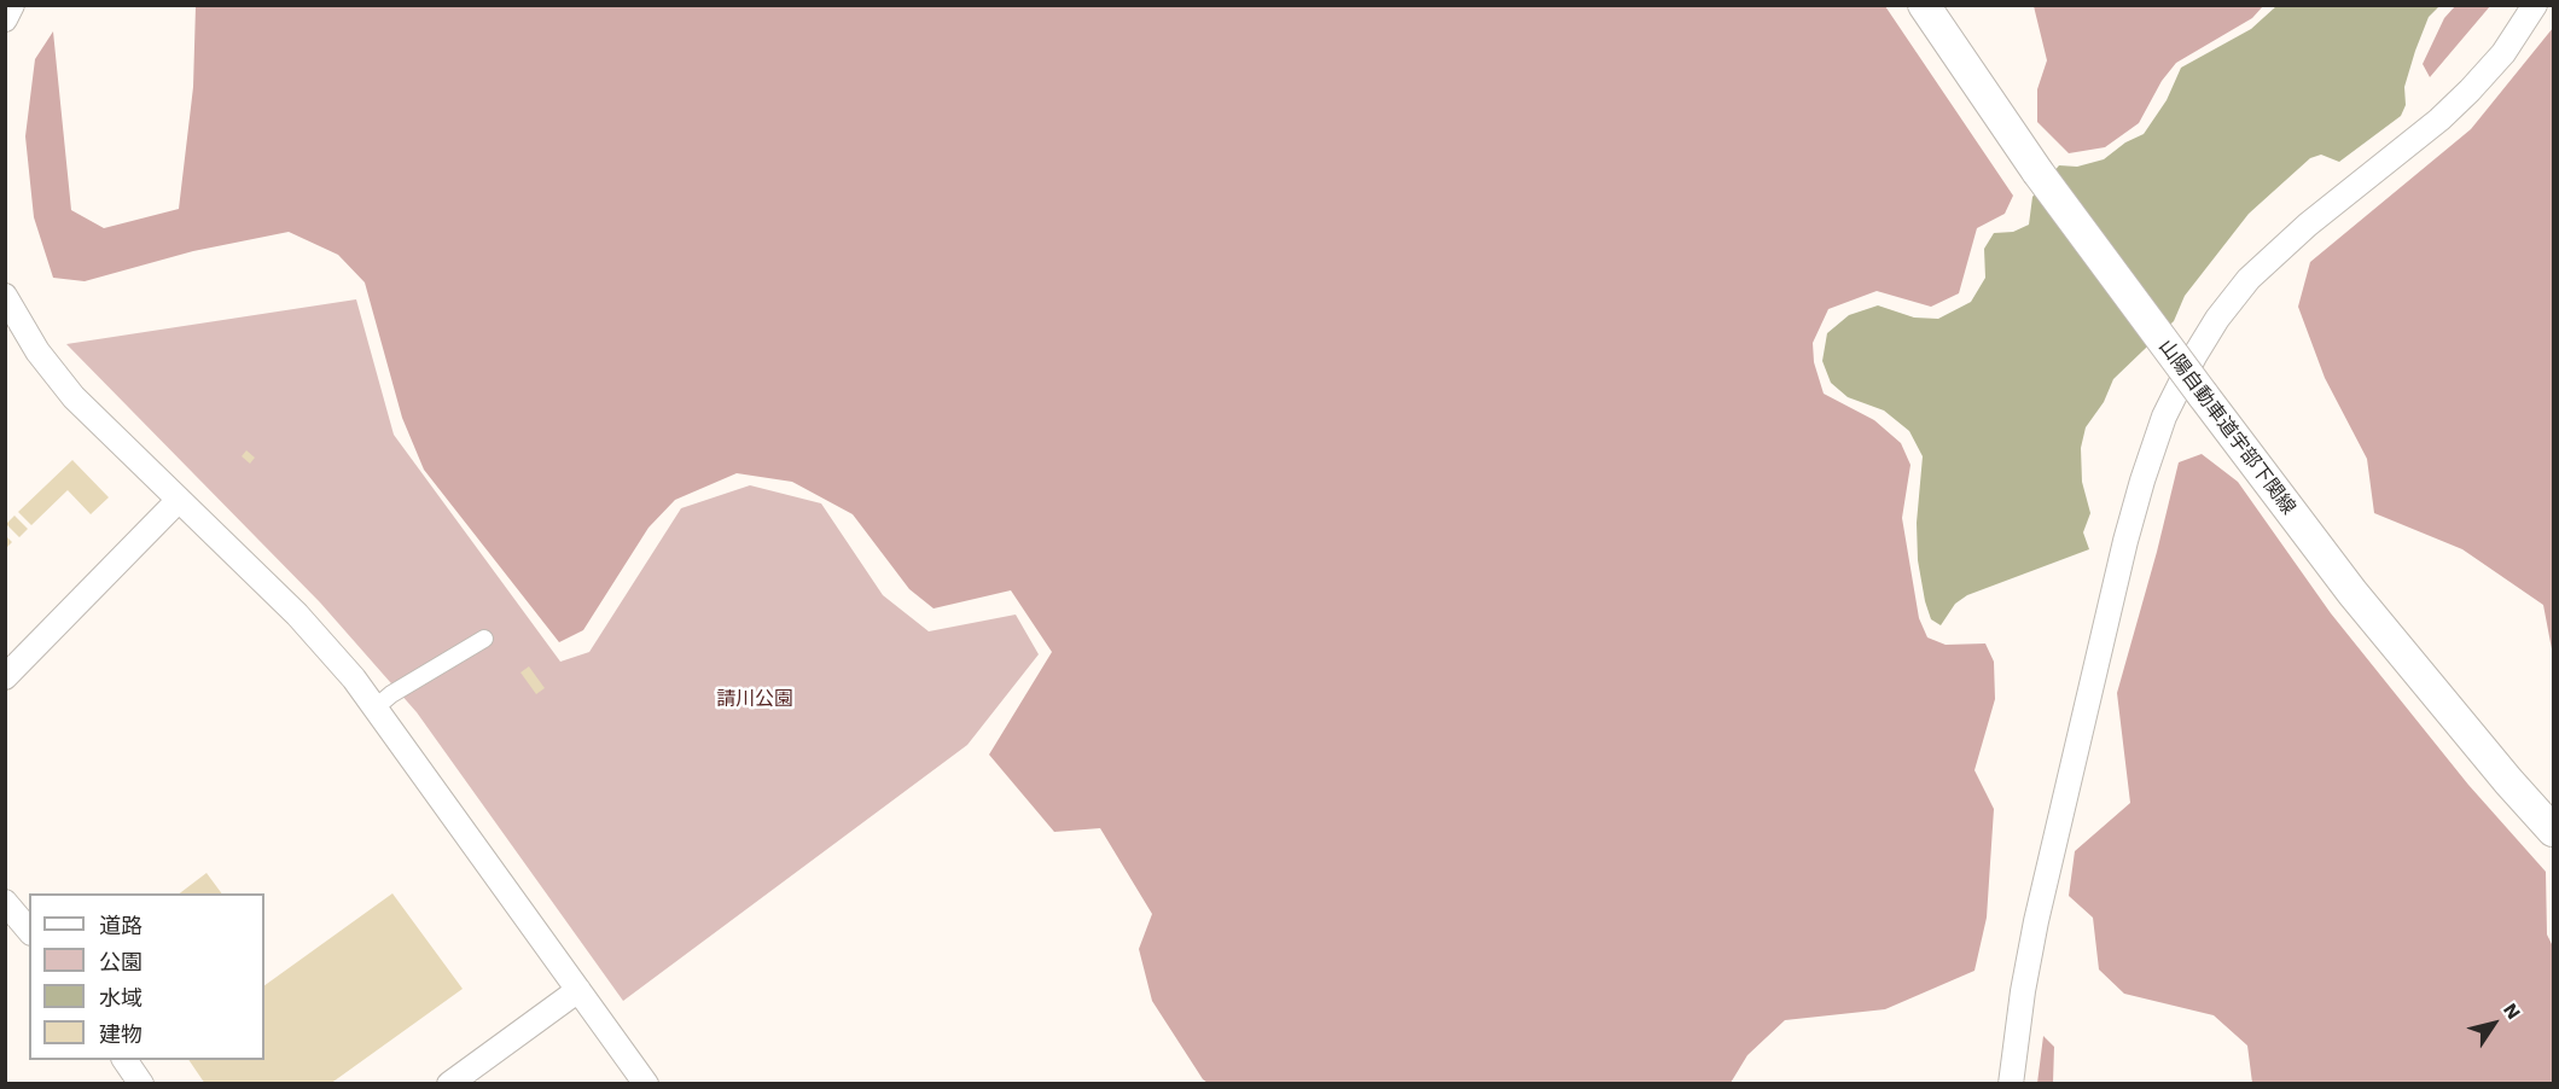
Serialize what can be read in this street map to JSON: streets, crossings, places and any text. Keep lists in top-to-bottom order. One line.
{"streets":{"highway":["山陽自動車道宇部下関線"]},"parks":["請川公園"],"legend":["道路","公園","水域","建物"],"north":"top right"}
